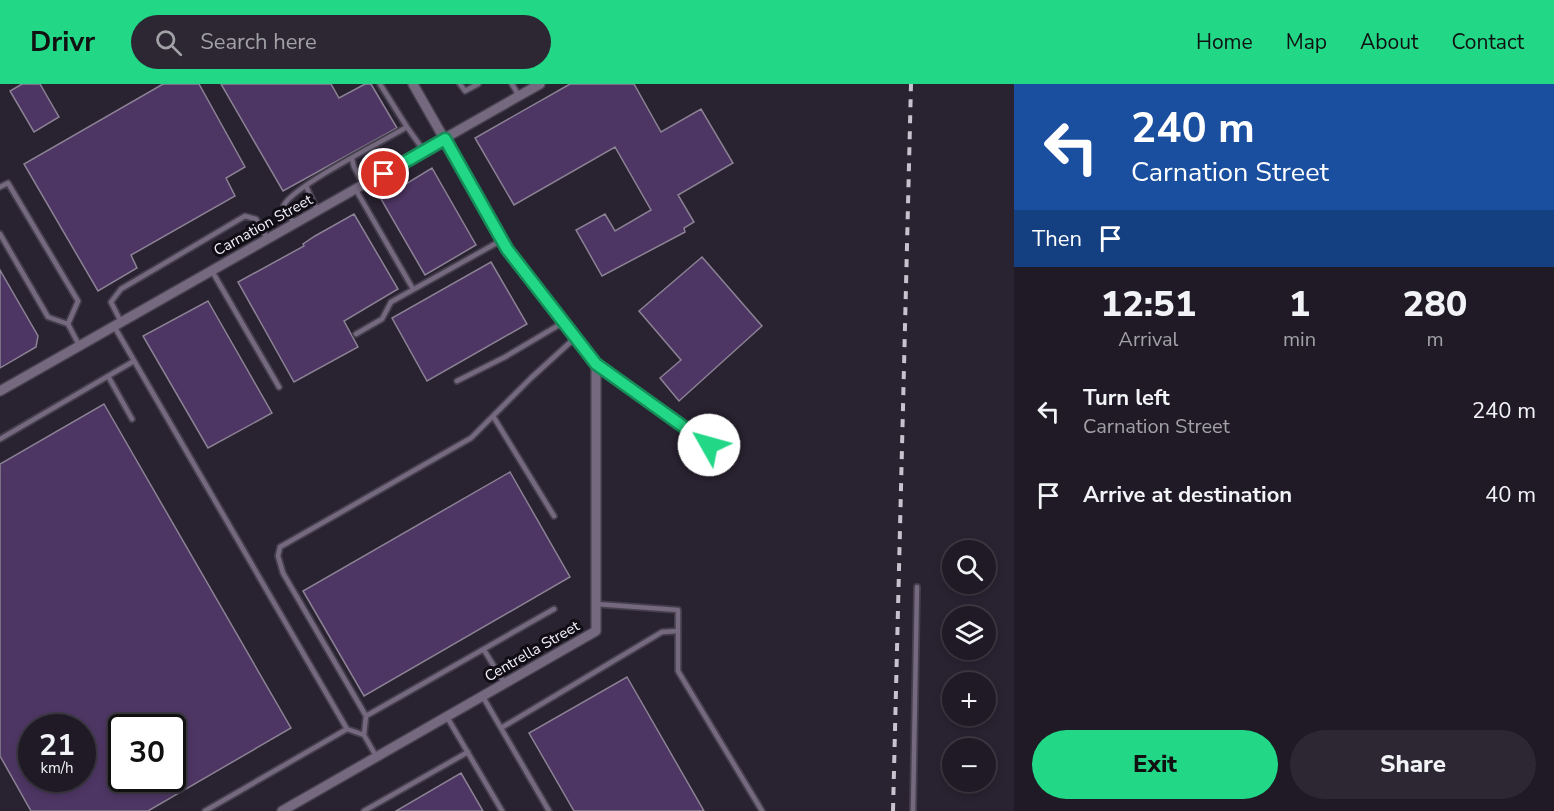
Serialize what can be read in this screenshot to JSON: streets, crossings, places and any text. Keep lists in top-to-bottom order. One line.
{"streets":{"street":["Carnation Street","Centrella Street"]},"page":{"header":"Drivr","search":"Search here","nav":["Home","Map","About","Contact"],"turn":["240 m","Carnation Street"],"then":"Then","eta":["12:51","Arrival","1","min","280","m"],"list":[{"name":"Turn left","note":"Carnation Street","value":"240 m"},{"name":"Arrive at destination","value":"40 m"}],"map_buttons":["+","−"],"speed":"21 km/h","limit":"30","buttons":["Exit","Share"]}}
